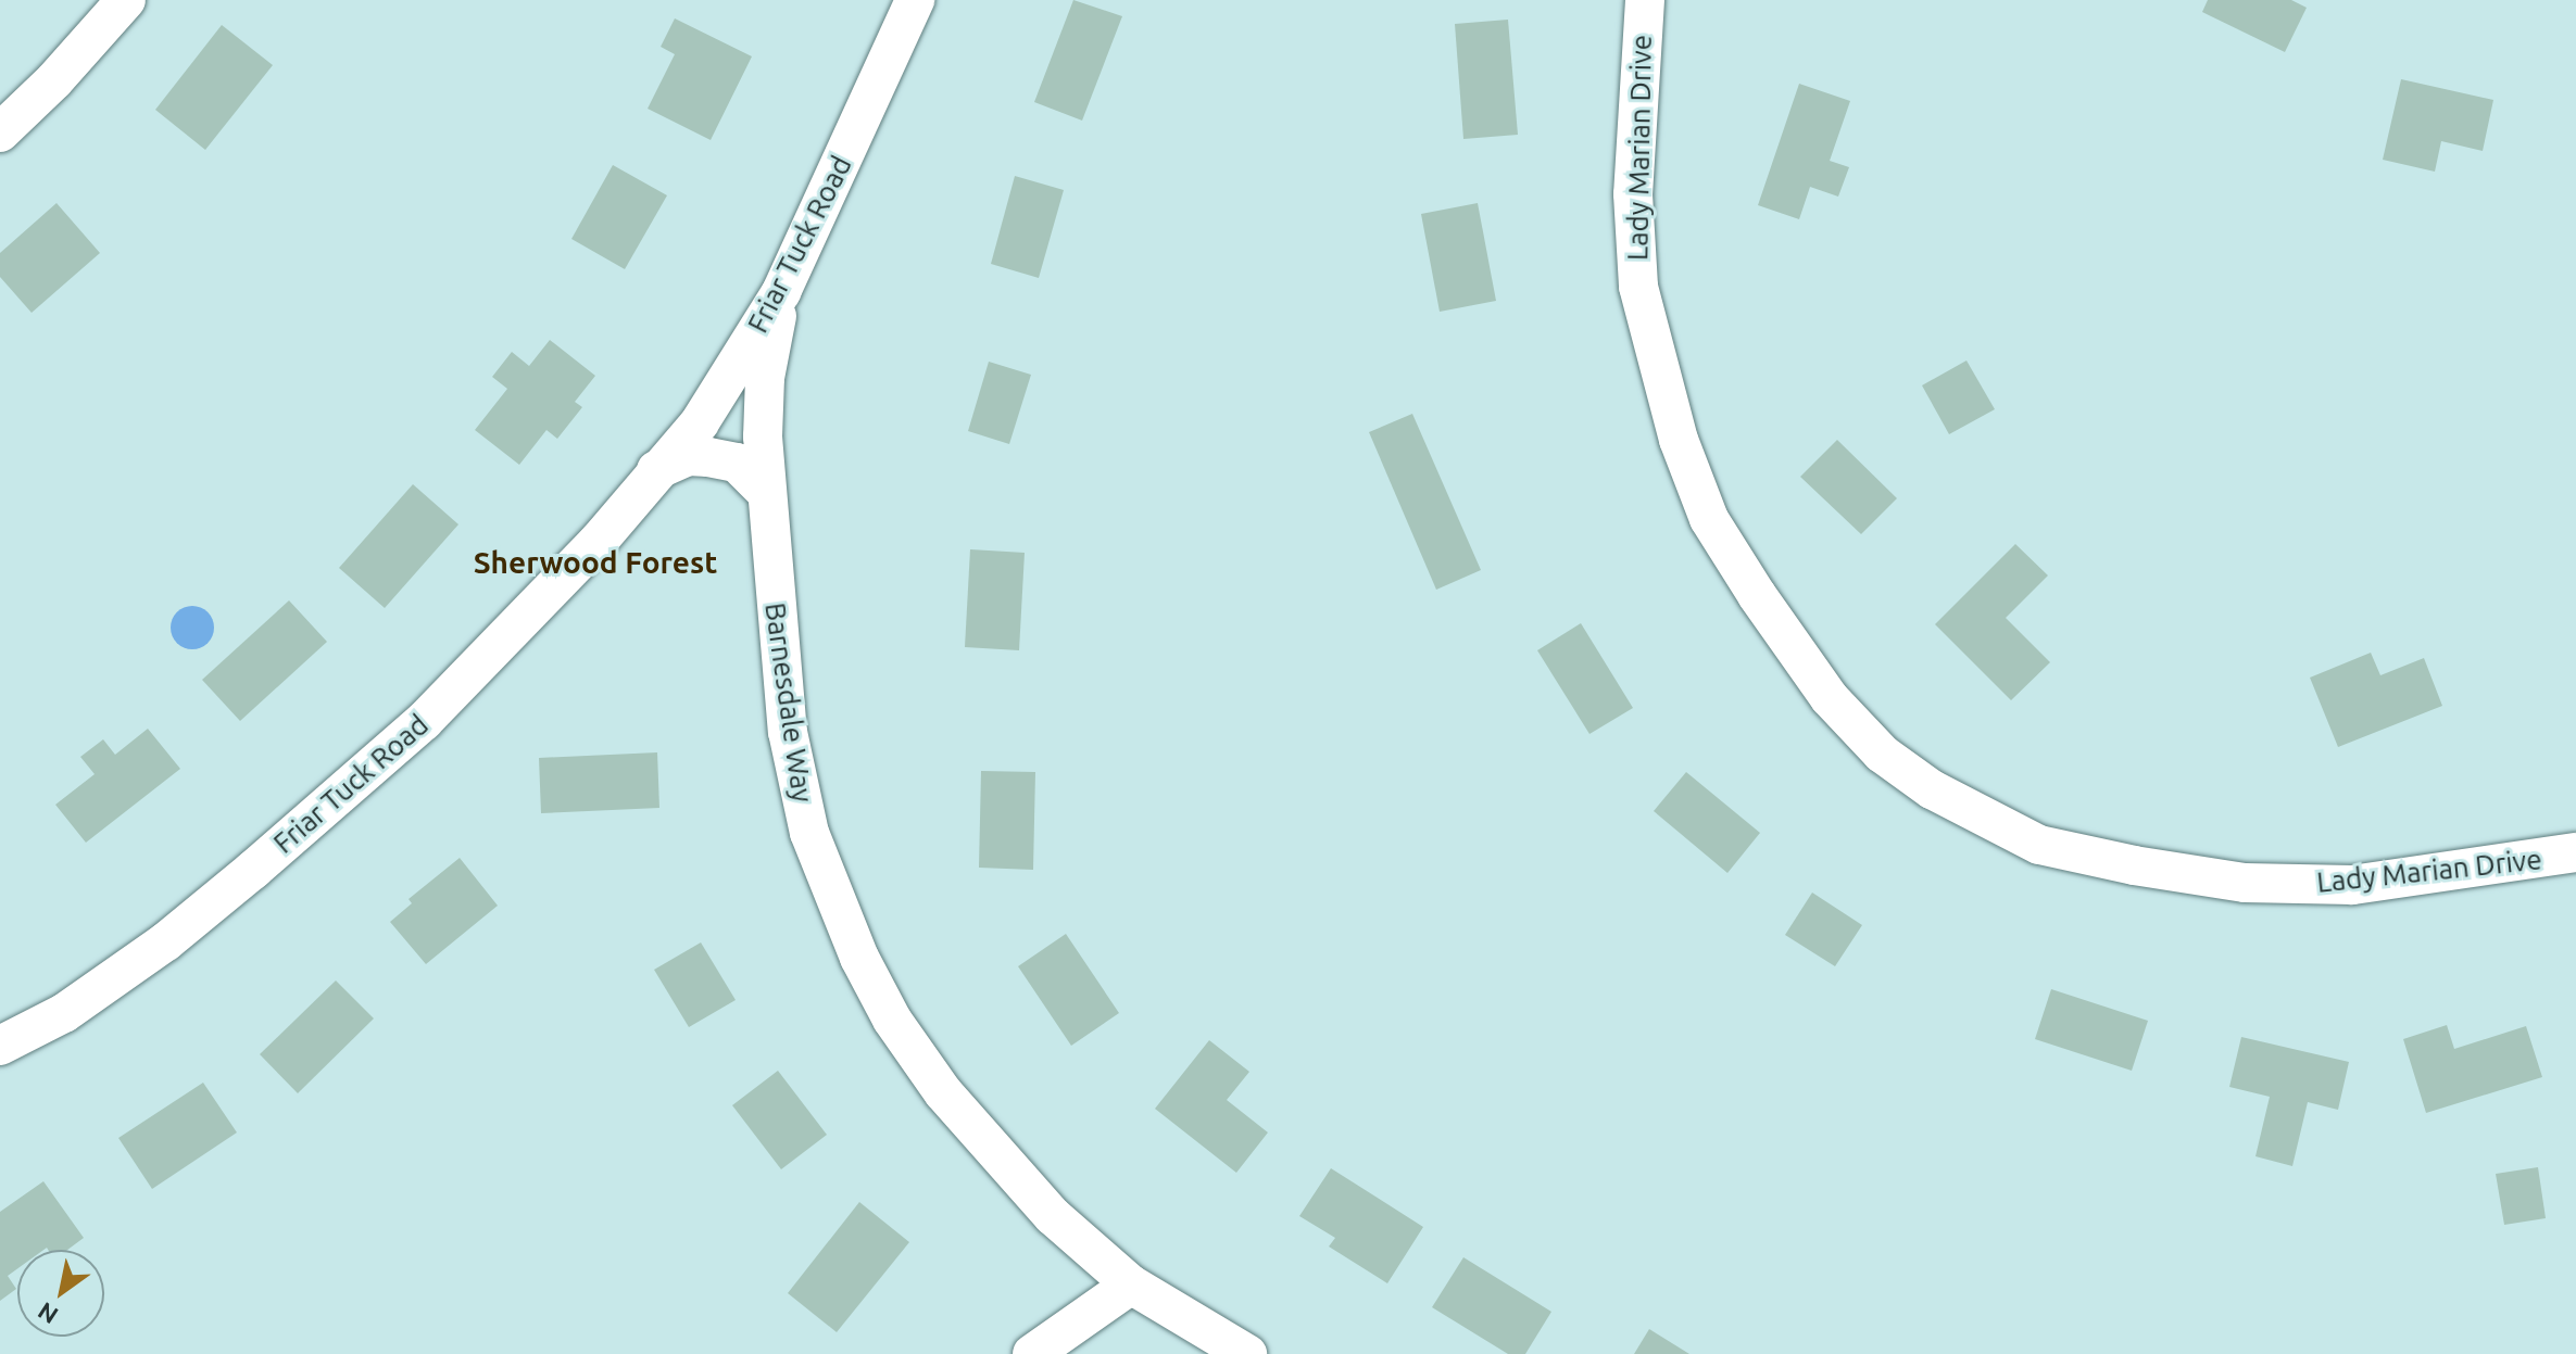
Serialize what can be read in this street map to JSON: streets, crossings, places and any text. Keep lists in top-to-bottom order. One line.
{"streets":{"street":["Lady Marian Drive","Friar Tuck Road","Barnesdale Way"]},"crossings":[["Friar Tuck Road","Barnesdale Way"]],"districts":["Sherwood Forest"],"north":"bottom left"}
